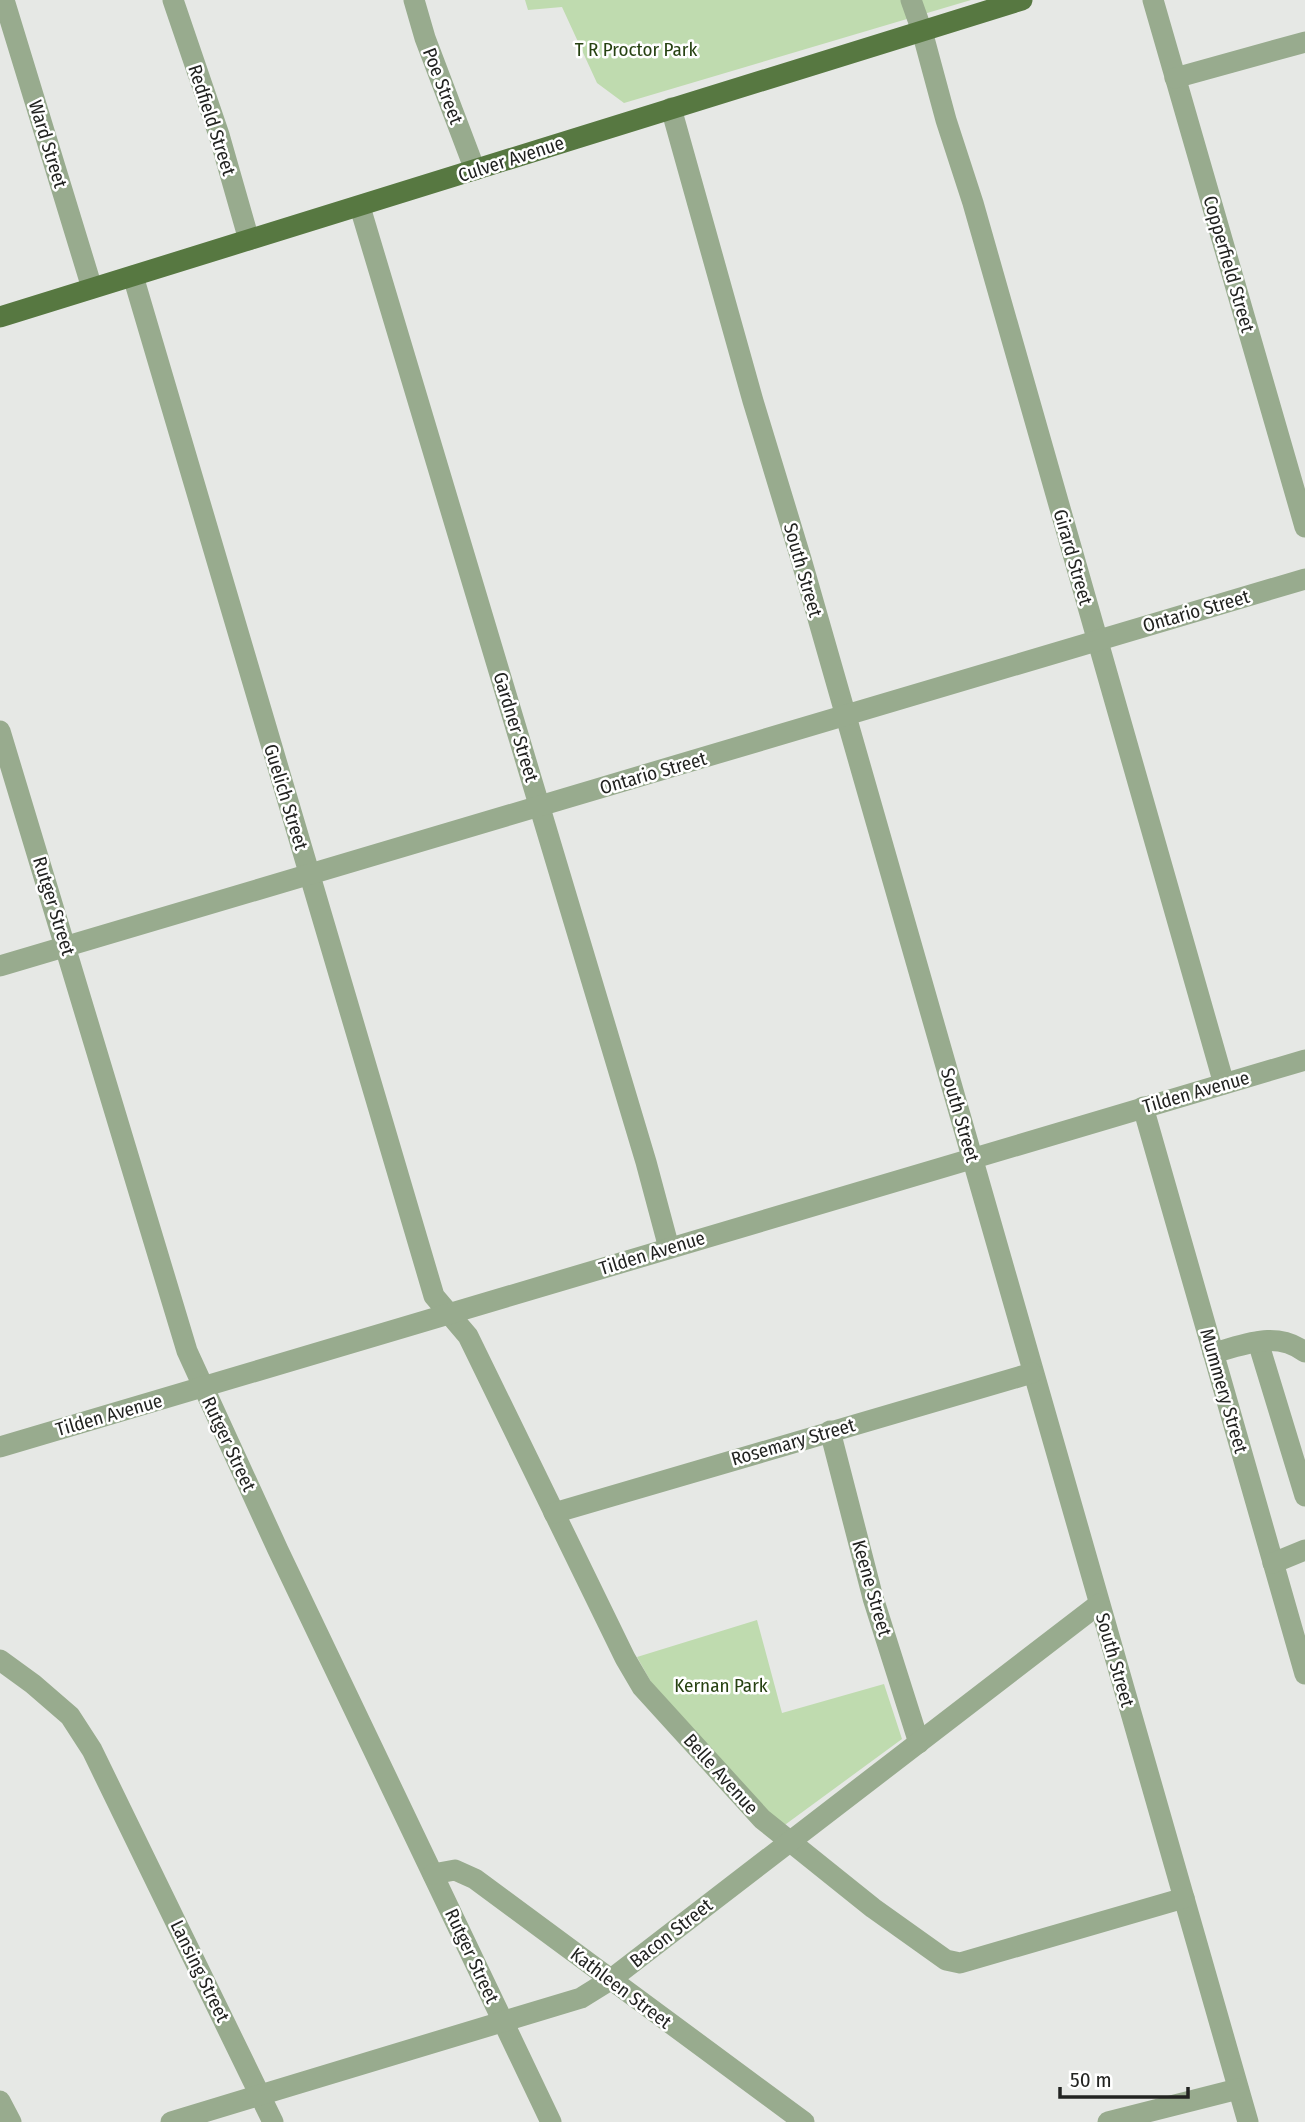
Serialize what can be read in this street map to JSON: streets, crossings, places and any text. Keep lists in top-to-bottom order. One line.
{"streets":{"main road":["Culver Avenue"],"street":["Poe Street","Redfield Street","Ward Street","Copperfield Street","Girard Street","South Street","Ontario Street","Gardner Street","Guelich Street","Rutger Street","Tilden Avenue","Mummery Street","Rosemary Street","Keene Street","Belle Avenue","Bacon Street","Lansing Street","Kathleen Street"]},"crossings":[["Poe Street","Culver Avenue"],["Redfield Street","Culver Avenue"],["Ward Street","Culver Avenue"],["Culver Avenue","Girard Street"],["Culver Avenue","South Street"],["Culver Avenue","Gardner Street"],["Culver Avenue","Guelich Street"],["Girard Street","Ontario Street"],["Girard Street","Tilden Avenue"],["South Street","Ontario Street"],["South Street","Tilden Avenue"],["South Street","Rosemary Street"],["South Street","Belle Avenue"],["South Street","Bacon Street"],["Ontario Street","Gardner Street"],["Ontario Street","Guelich Street"],["Ontario Street","Rutger Street"],["Gardner Street","Tilden Avenue"],["Guelich Street","Tilden Avenue"],["Guelich Street","Belle Avenue"],["Rutger Street","Tilden Avenue"],["Rutger Street","Bacon Street"],["Rutger Street","Kathleen Street"],["Tilden Avenue","Mummery Street"],["Tilden Avenue","Belle Avenue"],["Rosemary Street","Keene Street"],["Rosemary Street","Belle Avenue"],["Keene Street","Bacon Street"],["Belle Avenue","Bacon Street"],["Bacon Street","Lansing Street"],["Bacon Street","Kathleen Street"]],"parks":["T R Proctor Park","Kernan Park"],"scale_bar":"50 m"}
